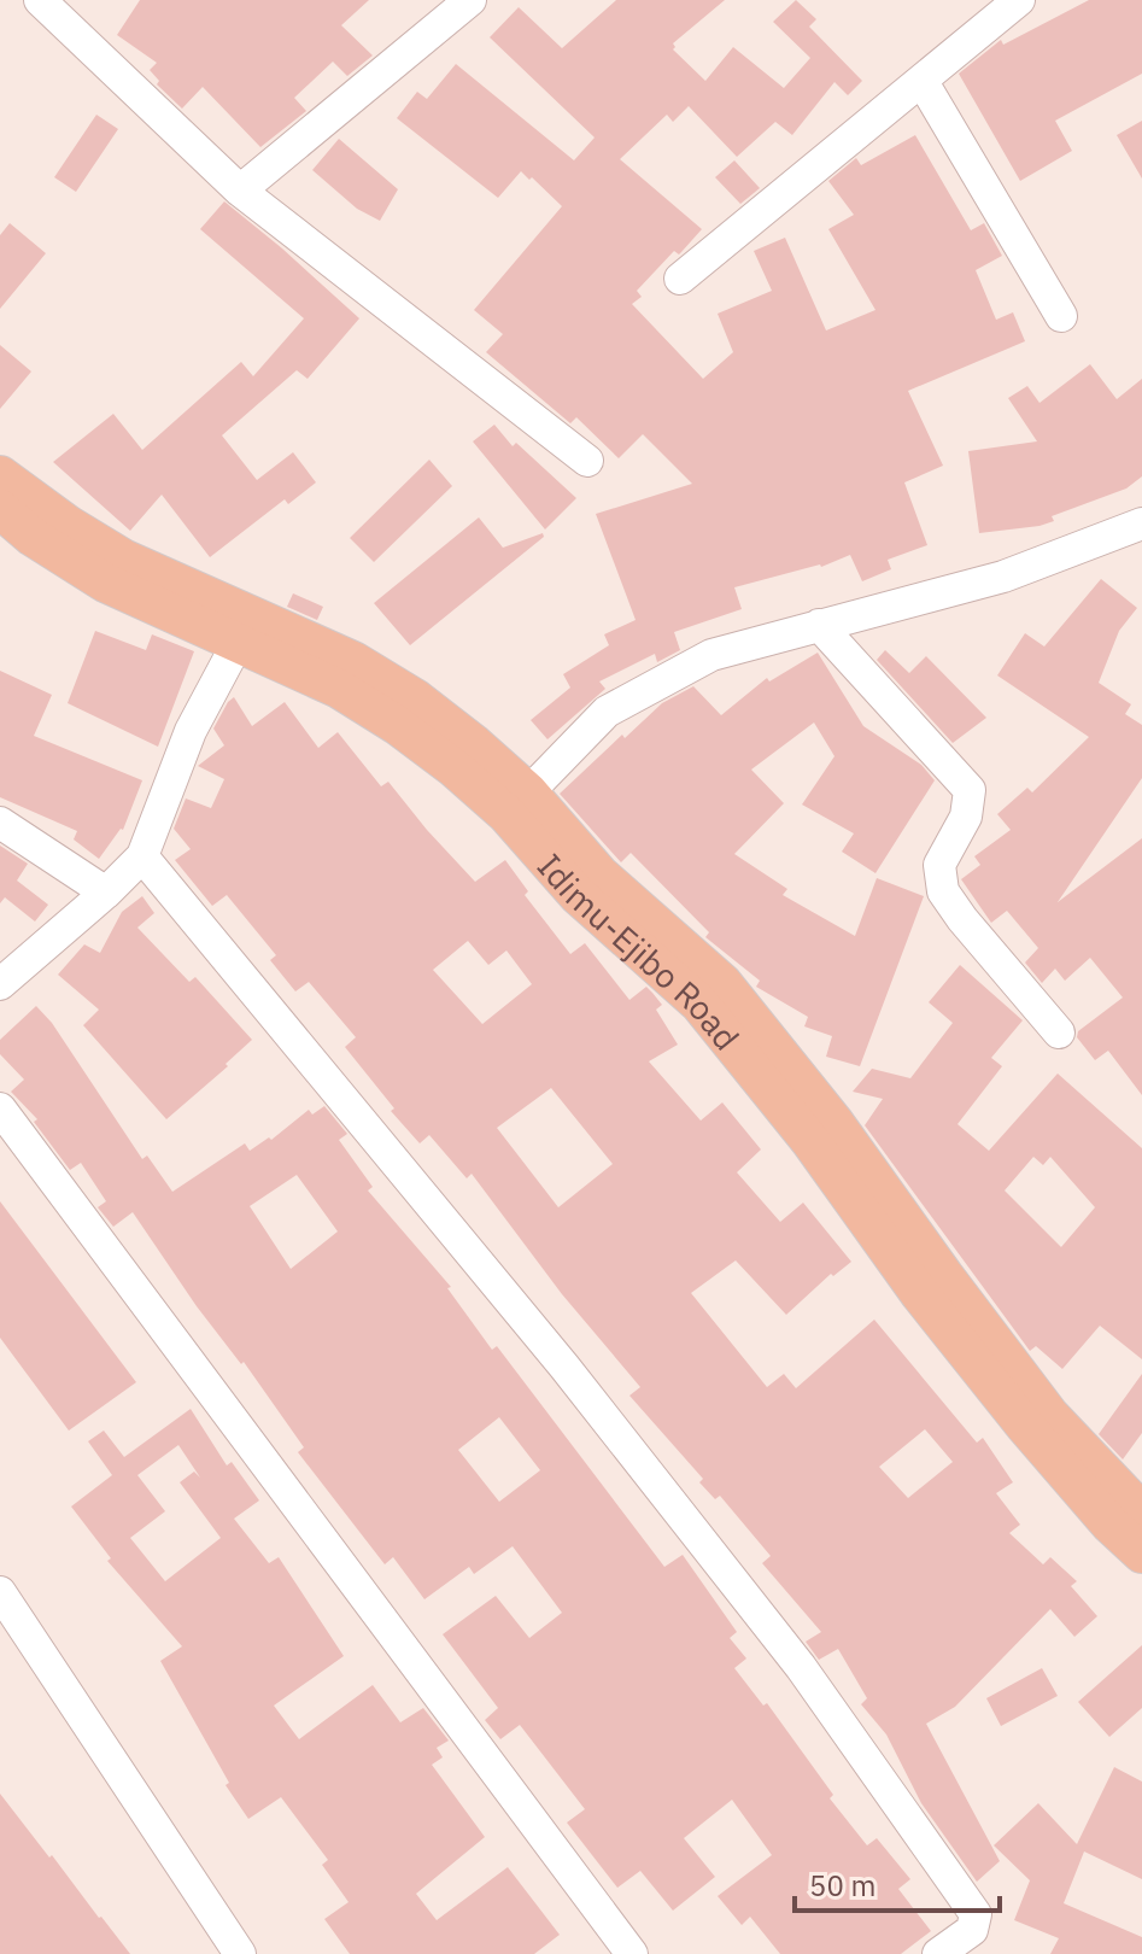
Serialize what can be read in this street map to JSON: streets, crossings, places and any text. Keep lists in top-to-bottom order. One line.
{"streets":{"main road":["Idimu-Ejibo Road"]},"scale_bar":"50 m"}
